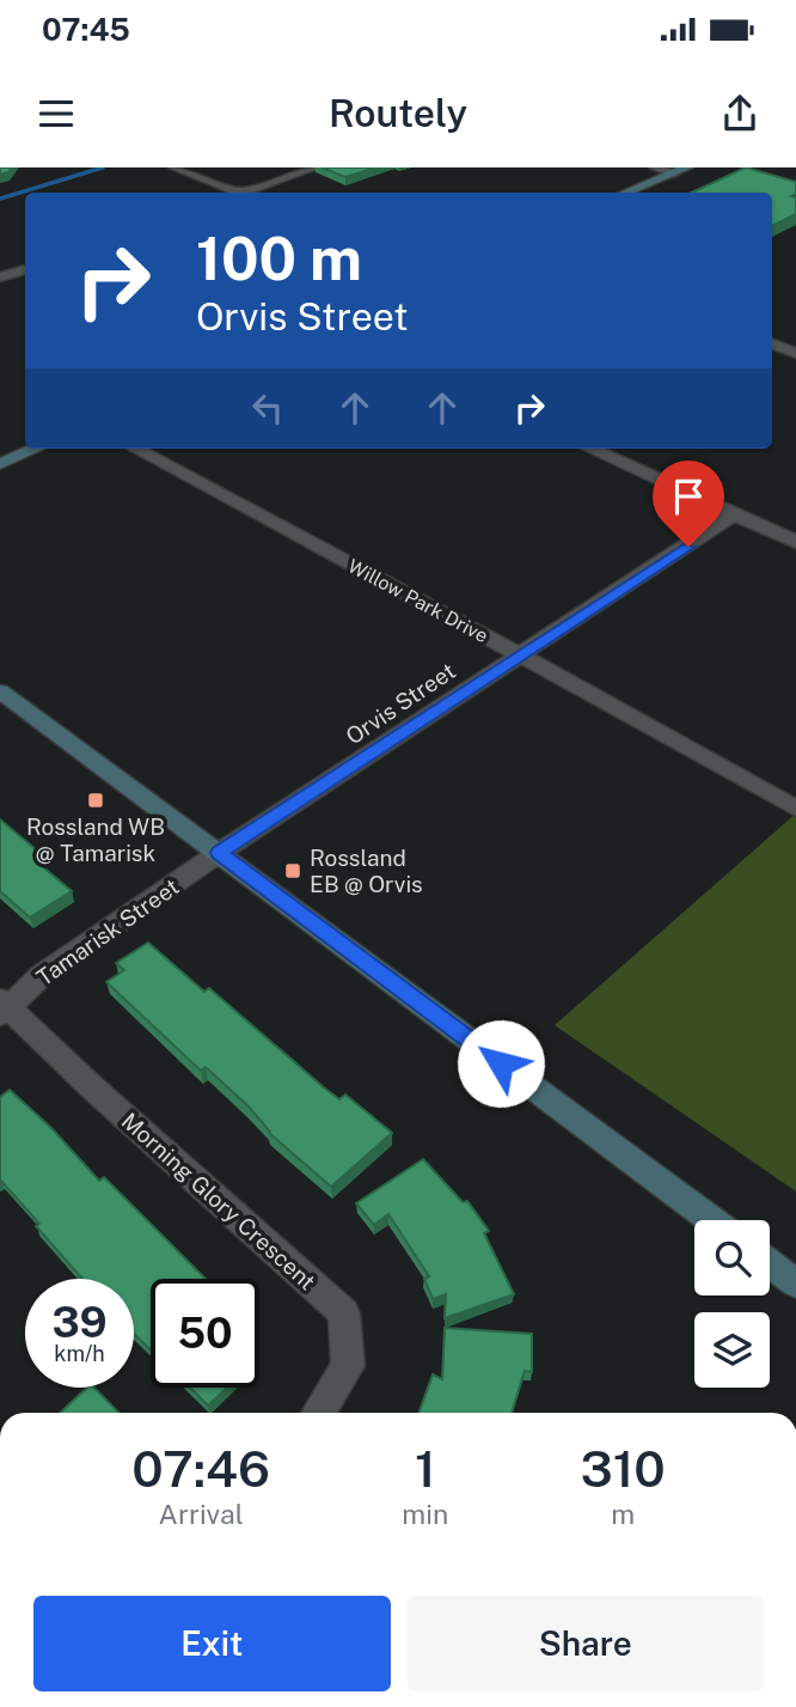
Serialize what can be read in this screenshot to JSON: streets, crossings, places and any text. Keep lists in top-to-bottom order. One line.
{"streets":{"street":["Willow Park Drive","Orvis Street","Tamarisk Street","Morning Glory Crescent"]},"crossings":[["Willow Park Drive","Orvis Street"],["Orvis Street","Tamarisk Street"],["Tamarisk Street","Morning Glory Crescent"]],"places":{"transit":["Rossland WB @ Tamarisk","Rossland EB @ Orvis"]},"page":{"status":"07:45","header":"Routely","turn":["100 m","Orvis Street"],"speed":"39 km/h","limit":"50","eta":["07:46","Arrival","1","min","310","m"],"buttons":["Exit","Share"]}}
